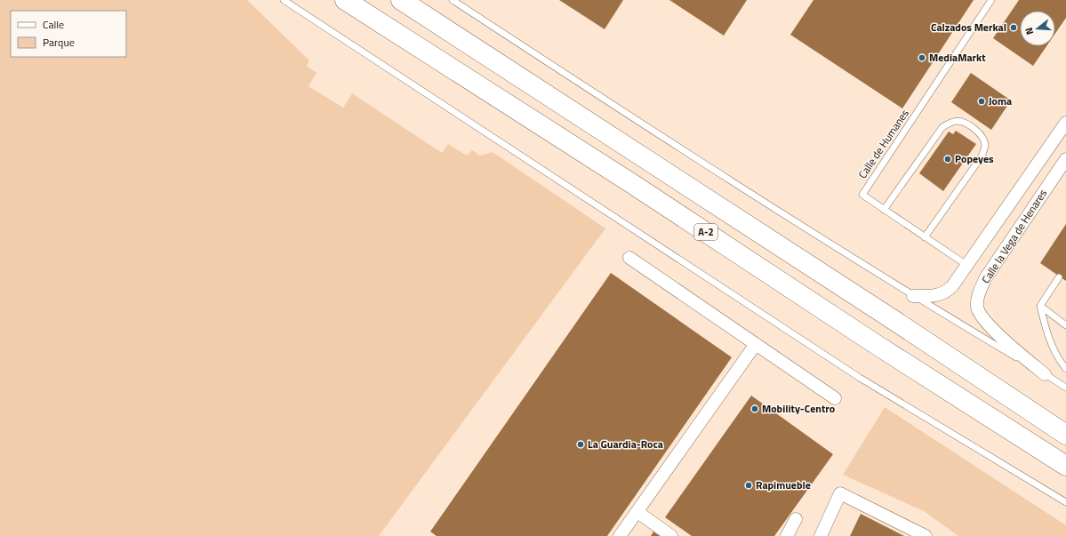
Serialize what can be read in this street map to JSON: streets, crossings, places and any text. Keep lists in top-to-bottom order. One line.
{"streets":{"highway":["A-2"],"street":["Calle la Vega de Henares"],"lane":["Calle de Humanes"]},"crossings":[["Calle de Humanes","Calle la Vega de Henares"]],"places":["Calzados Merkal","MediaMarkt","Joma","Popeyes","Mobility-Centro","La Guardia-Roca","Rapimueble"],"legend":["Calle","Parque"],"north":"left"}
